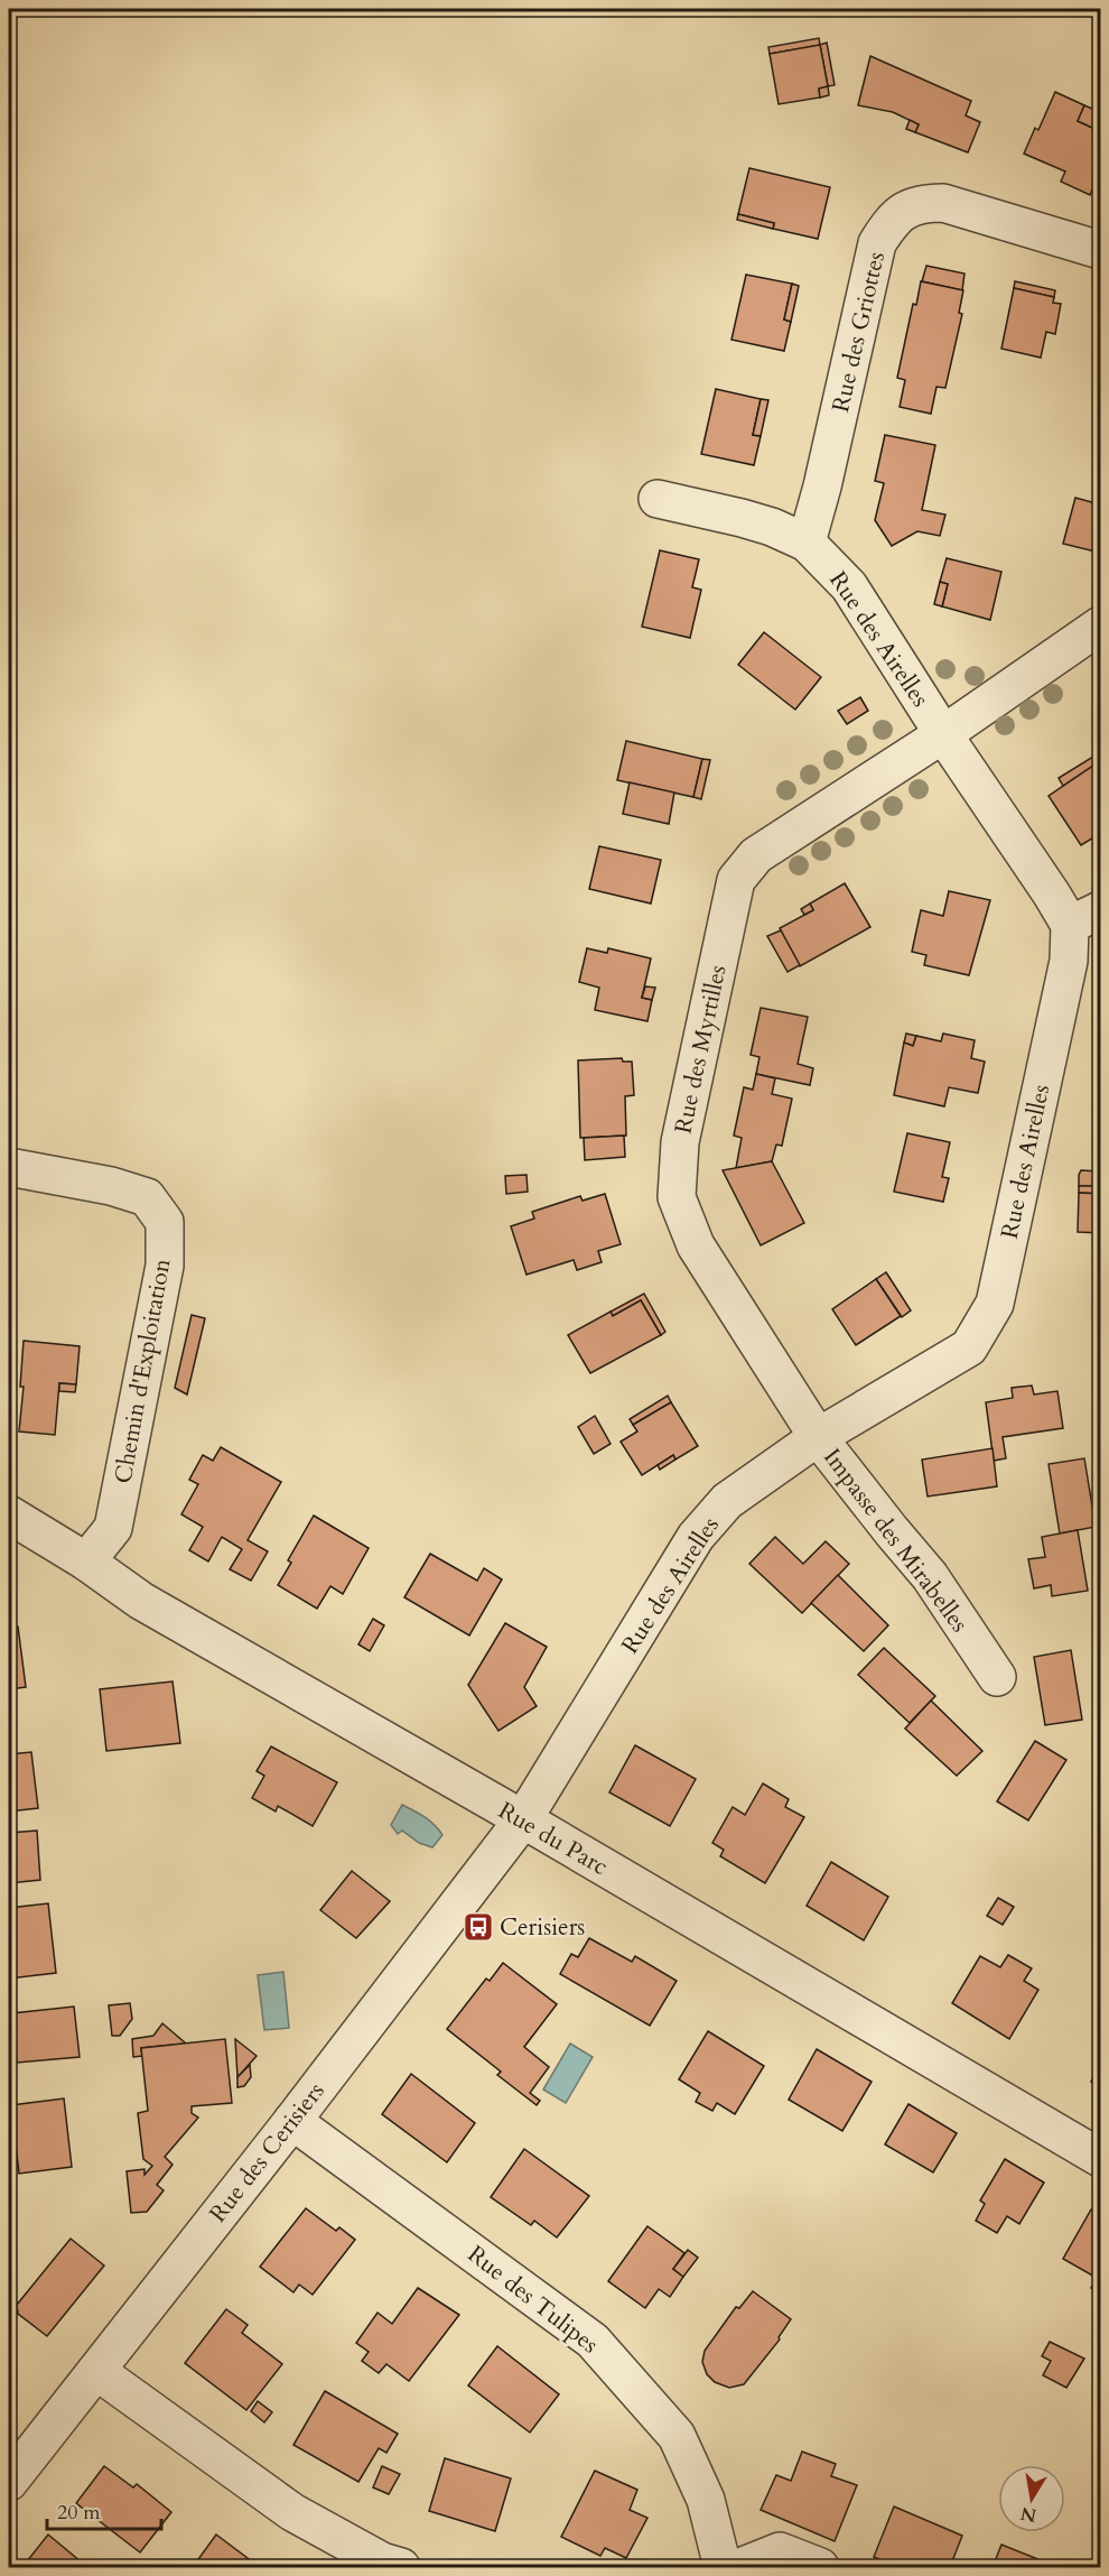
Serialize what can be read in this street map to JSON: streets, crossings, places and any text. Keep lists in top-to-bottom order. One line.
{"streets":{"street":["Rue des Griottes","Rue des Airelles","Rue des Myrtilles","Chemin d'Exploitation","Impasse des Mirabelles","Rue du Parc","Rue des Cerisiers","Rue des Tulipes"]},"crossings":[["Rue des Griottes","Rue des Airelles"],["Rue des Airelles","Rue des Myrtilles"],["Rue des Airelles","Impasse des Mirabelles"],["Rue des Airelles","Rue du Parc"],["Rue des Airelles","Rue des Cerisiers"],["Rue des Myrtilles","Impasse des Mirabelles"],["Chemin d'Exploitation","Rue du Parc"],["Rue du Parc","Rue des Cerisiers"],["Rue des Cerisiers","Rue des Tulipes"]],"places":{"bus stop":["Cerisiers"]},"scale_bar":"20 m","north":"bottom"}
